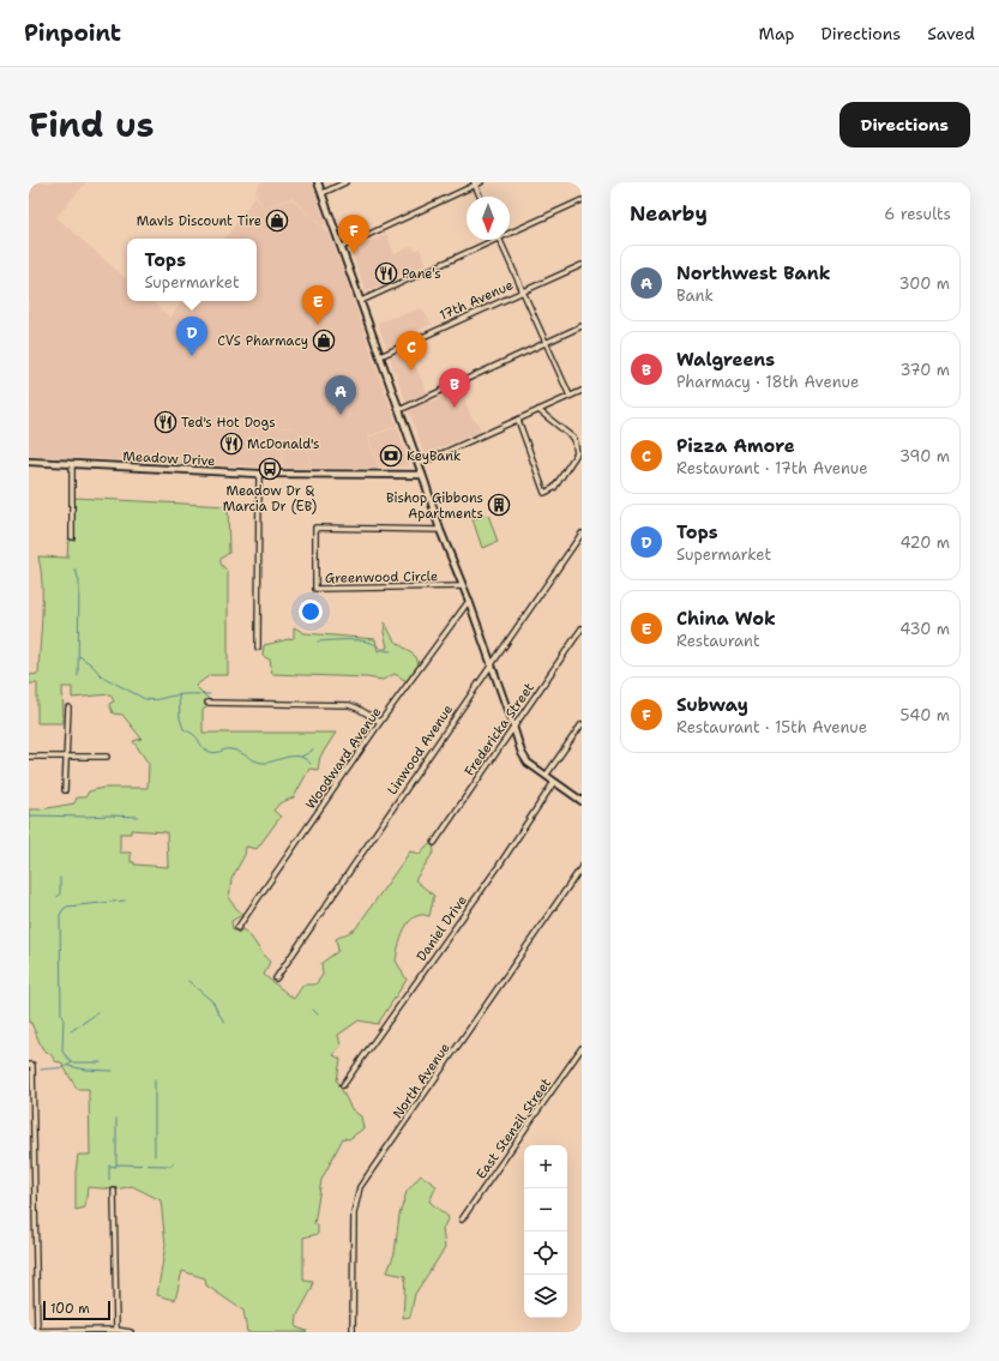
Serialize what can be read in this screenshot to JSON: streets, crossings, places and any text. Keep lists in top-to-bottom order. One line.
{"streets":{"street":["17th Avenue","Meadow Drive","Greenwood Circle","Fredericka Street","Linwood Avenue","Woodward Avenue","Daniel Drive","North Avenue","East Stenzil Street"]},"places":{"shop":["Mavis Discount Tire","CVS Pharmacy"],"restaurant":["Pane's","Ted's Hot Dogs","McDonald's"],"bank":["KeyBank"],"bus stop":["Meadow Dr & Marcia Dr (EB)"],"building":["Bishop Gibbons Apartments"]},"scale_bar":"100 m","north":"bottom","page":{"header":"Pinpoint","nav":["Map","Directions","Saved"],"title":"Find us","buttons":"Directions","heading":["Nearby","6 results"],"pins":["F","E","D","C","B","A"],"popup":["Tops","Supermarket"],"list":[{"mark":"A","name":"Northwest Bank","note":"Bank","value":"300 m"},{"mark":"B","name":"Walgreens","note":"Pharmacy · 18th Avenue","value":"370 m"},{"mark":"C","name":"Pizza Amore","note":"Restaurant · 17th Avenue","value":"390 m"},{"mark":"D","name":"Tops","note":"Supermarket","value":"420 m"},{"mark":"E","name":"China Wok","note":"Restaurant","value":"430 m"},{"mark":"F","name":"Subway","note":"Restaurant · 15th Avenue","value":"540 m"}],"map_buttons":["+","−"],"scale":"100 m"}}
